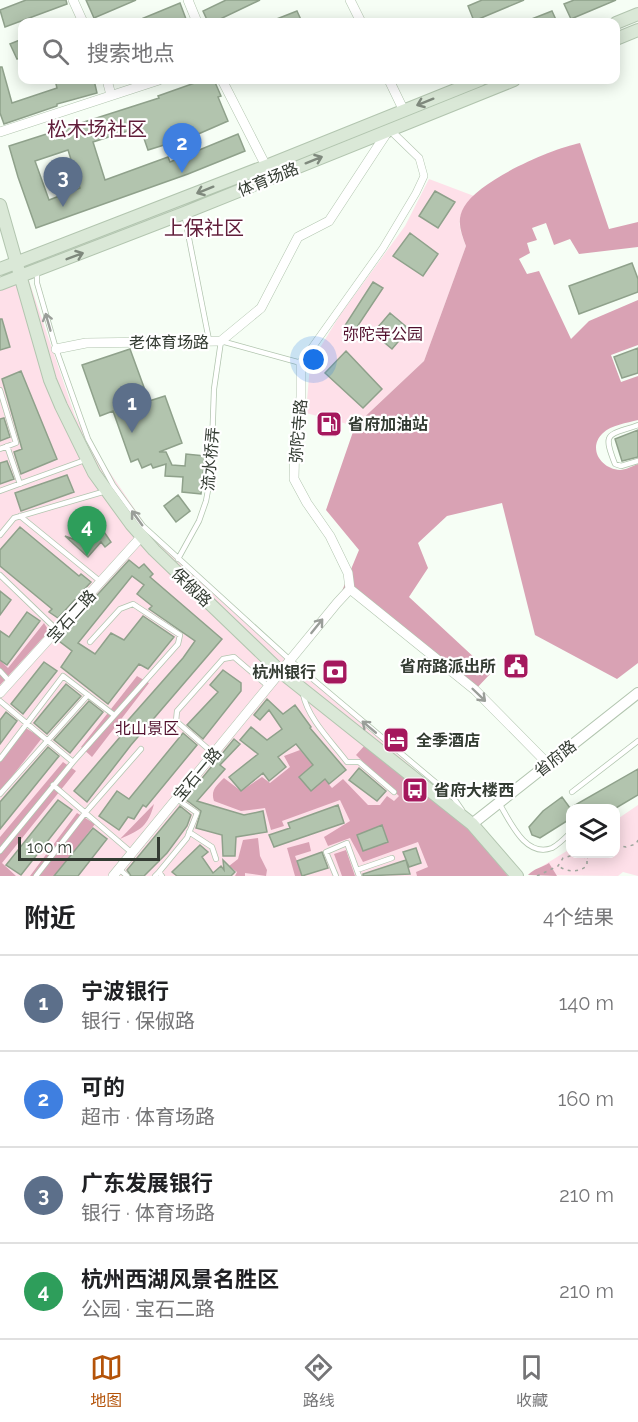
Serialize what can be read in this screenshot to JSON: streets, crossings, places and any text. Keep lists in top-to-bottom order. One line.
{"streets":{"main road":["体育场路","保俶路"],"street":["老体育场路","弥陀寺路","宝石二路","省府路","宝石一路"],"lane":["流水桥弄"]},"crossings":[["体育场路","老体育场路"],["体育场路","保俶路"],["老体育场路","流水桥弄"],["弥陀寺路","宝石一路"],["流水桥弄","保俶路"],["保俶路","宝石二路"],["保俶路","省府路"],["保俶路","宝石一路"]],"districts":["松木场社区","上保社区"],"parks":["弥陀寺公园","北山景区"],"places":{"fuel station":["省府加油站"],"public building":["省府路派出所"],"bank":["杭州银行"],"hotel":["全季酒店"],"bus stop":["省府大楼西"]},"scale_bar":"100 m","page":{"search":"搜索地点","pins":["2","3","1","4"],"scale":"100 m","heading":["附近","4个结果"],"list":[{"mark":"1","name":"宁波银行","note":"银行 · 保俶路","value":"140 m"},{"mark":"2","name":"可的","note":"超市 · 体育场路","value":"160 m"},{"mark":"3","name":"广东发展银行","note":"银行 · 体育场路","value":"210 m"},{"mark":"4","name":"杭州西湖风景名胜区","note":"公园 · 宝石二路","value":"210 m"}],"nav":["地图","路线","收藏"]}}
